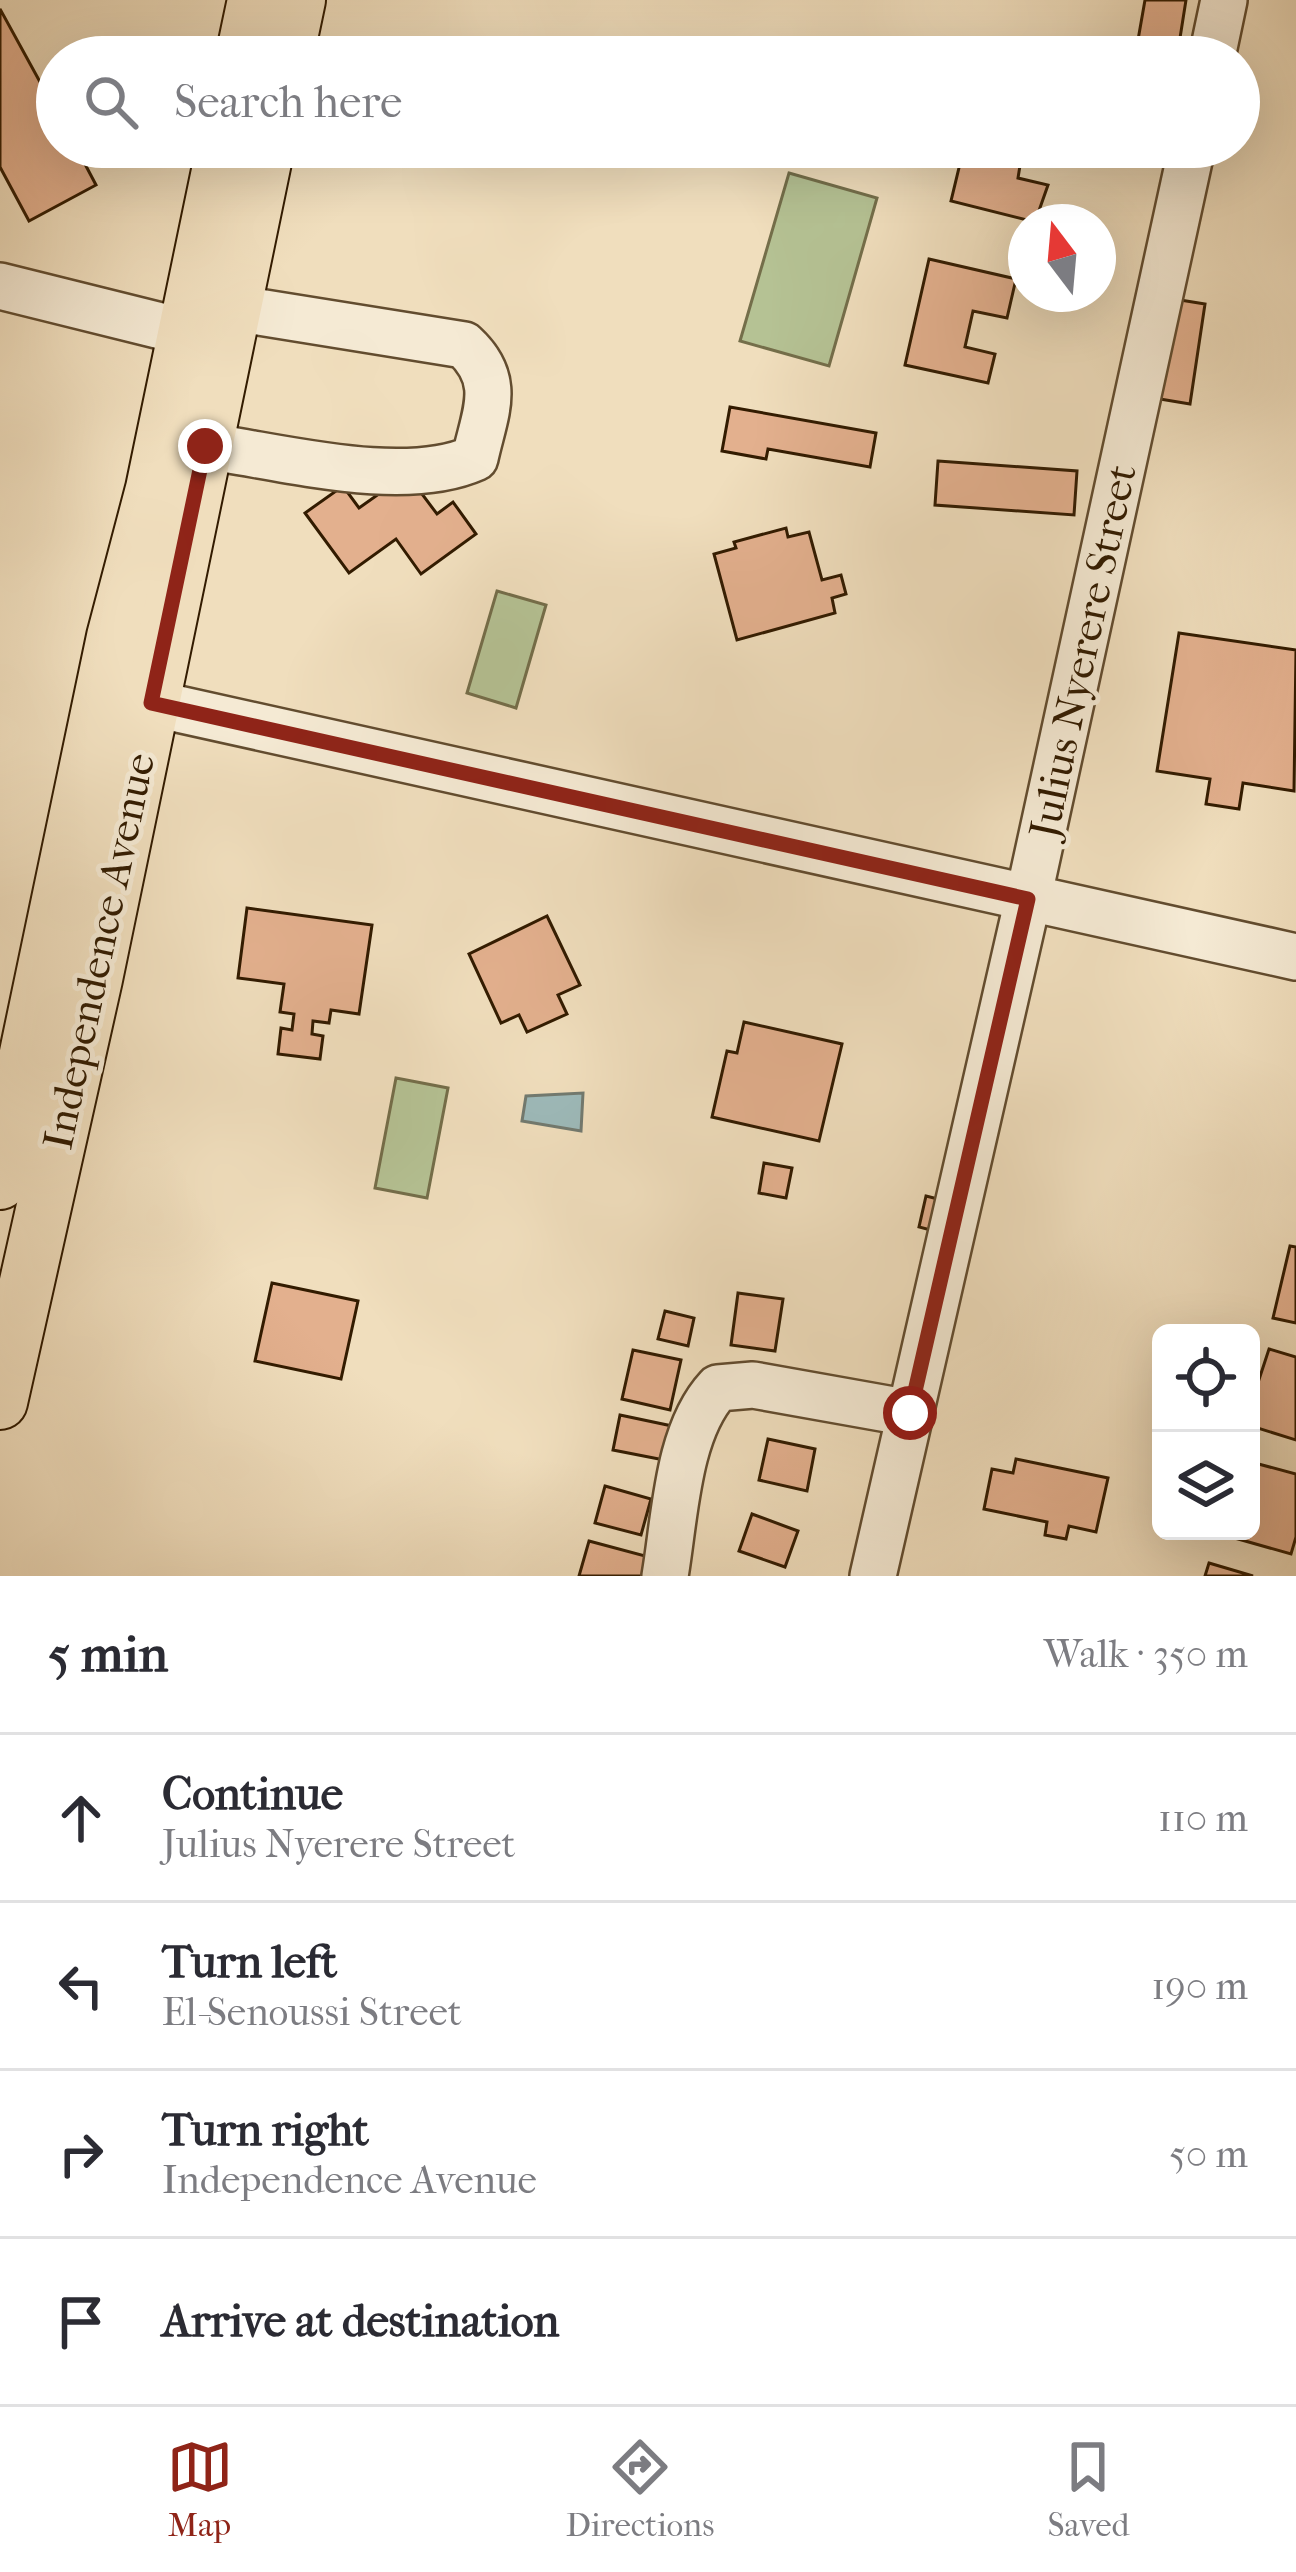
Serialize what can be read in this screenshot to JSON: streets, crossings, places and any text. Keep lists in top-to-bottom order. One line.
{"streets":{"main road":["Independence Avenue"],"street":["Julius Nyerere Street"]},"north":"top","page":{"search":"Search here","heading":["5 min","Walk · 350 m"],"list":[["Continue","Julius Nyerere Street","110 m"],["Turn left","El-Senoussi Street","190 m"],["Turn right","Independence Avenue","50 m"],"Arrive at destination"],"nav":["Map","Directions","Saved"]}}
